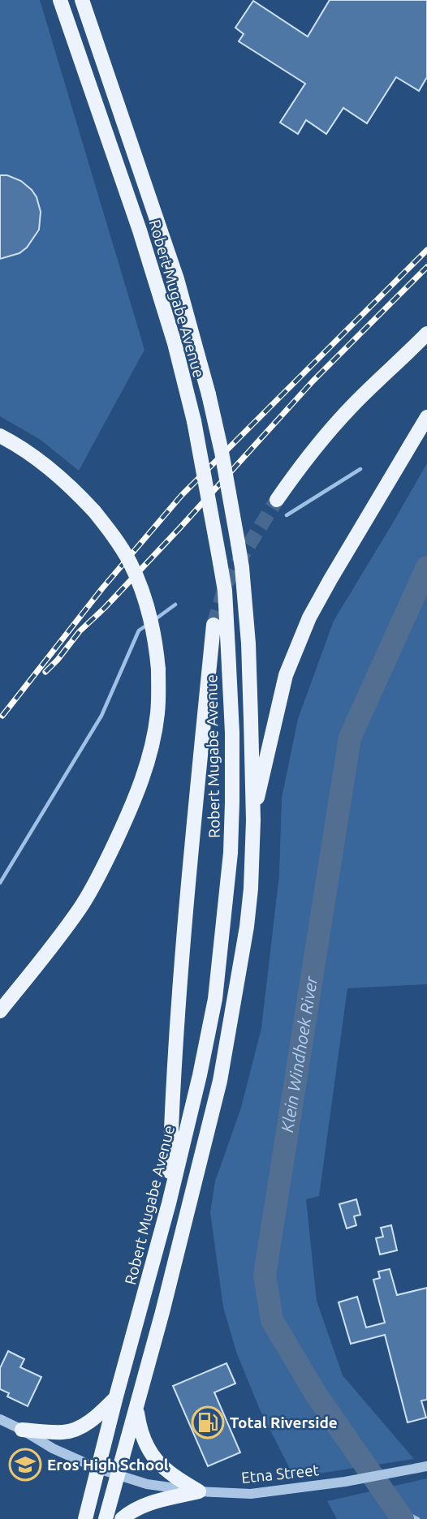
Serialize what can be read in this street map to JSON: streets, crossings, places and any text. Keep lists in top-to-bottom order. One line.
{"streets":{"main road":["Robert Mugabe Avenue"],"street":["Etna Street"]},"crossings":[["Robert Mugabe Avenue","Etna Street"]],"water":["Klein Windhoek River"],"places":{"fuel station":["Total Riverside"],"school or university":["Eros High School"]}}
